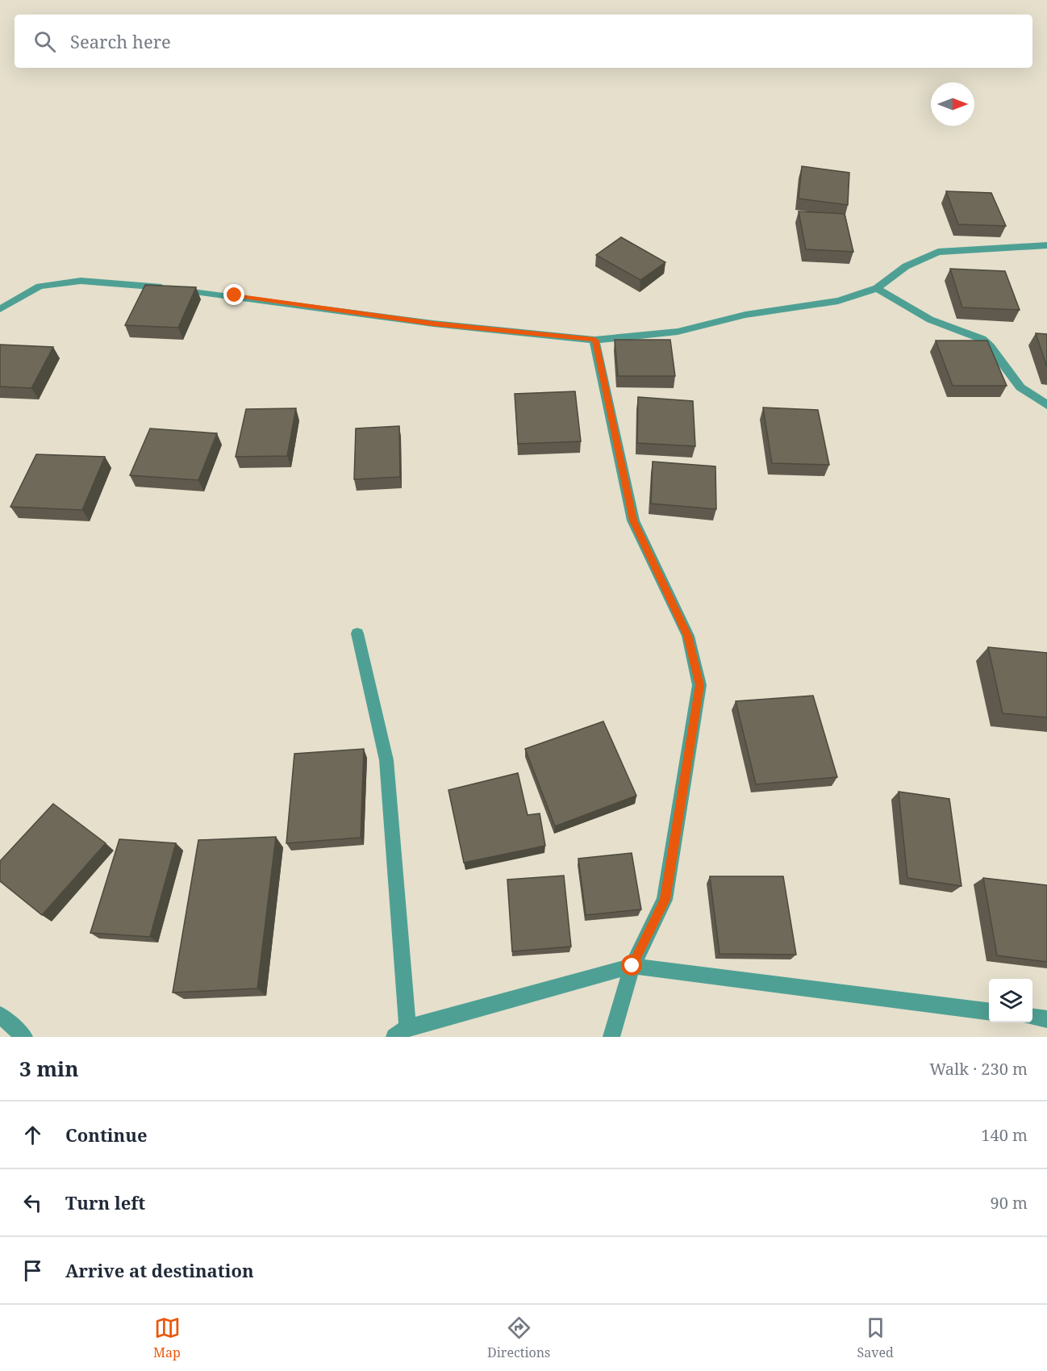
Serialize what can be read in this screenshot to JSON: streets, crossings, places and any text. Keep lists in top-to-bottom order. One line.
{"north":"right","page":{"search":"Search here","heading":["3 min","Walk · 230 m"],"list":[["Continue","140 m"],["Turn left","90 m"],"Arrive at destination"],"nav":["Map","Directions","Saved"]}}
